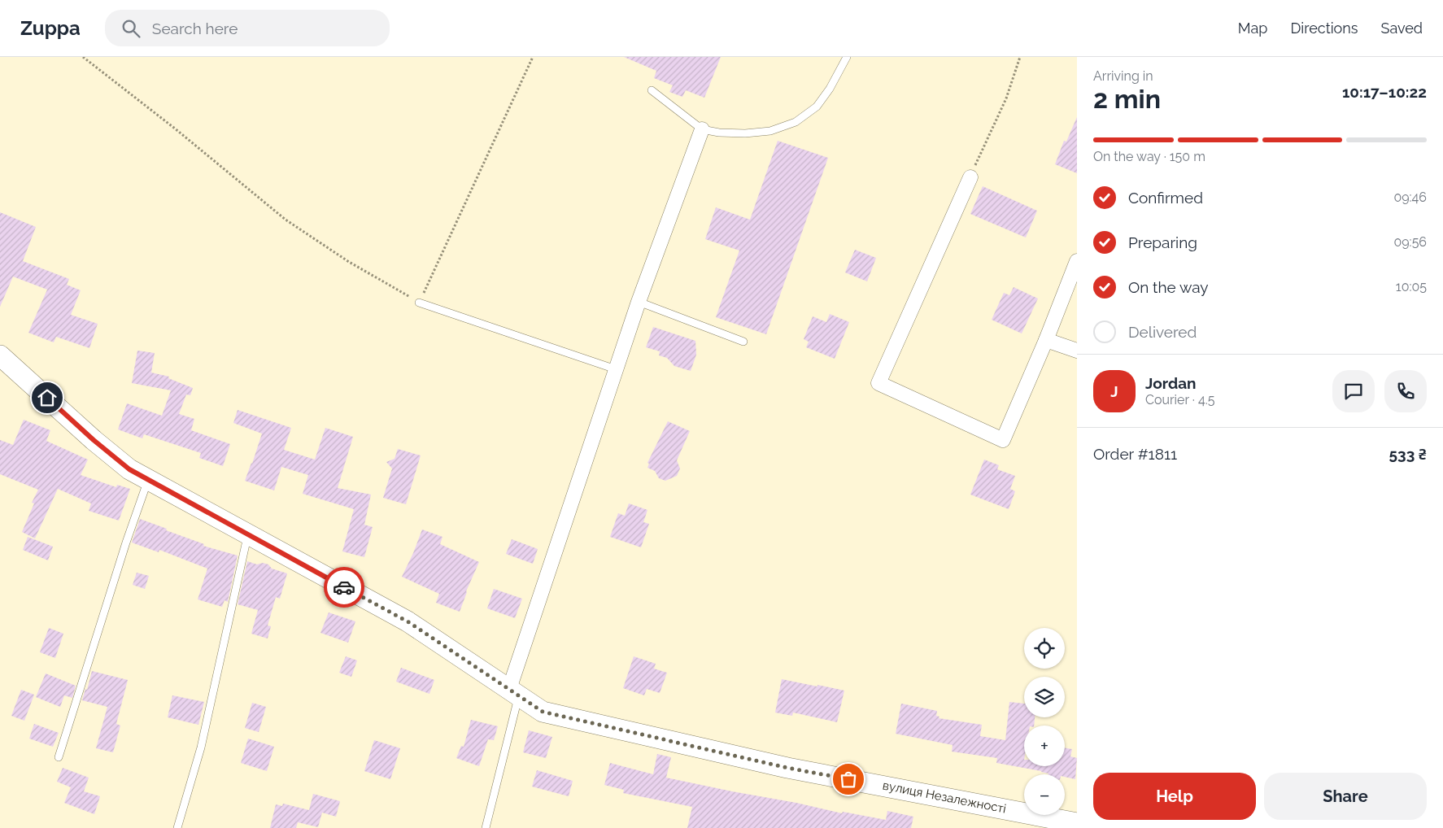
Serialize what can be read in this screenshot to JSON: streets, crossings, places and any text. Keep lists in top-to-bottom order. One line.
{"streets":{"street":["вулиця Незалежності"]},"page":{"header":"Zuppa","search":"Search here","nav":["Map","Directions","Saved"],"heading":["2 min","Arriving in","10:17–10:22"],"panel":["Jordan","Courier · 4.5","Order #1811","533 ₴"],"bar":"On the way · 150 m","list":[["Confirmed","09:46"],["Preparing","09:56"],["On the way","10:05"],"Delivered"],"round":"J","map_buttons":["+","−"],"buttons":["Help","Share"]}}
